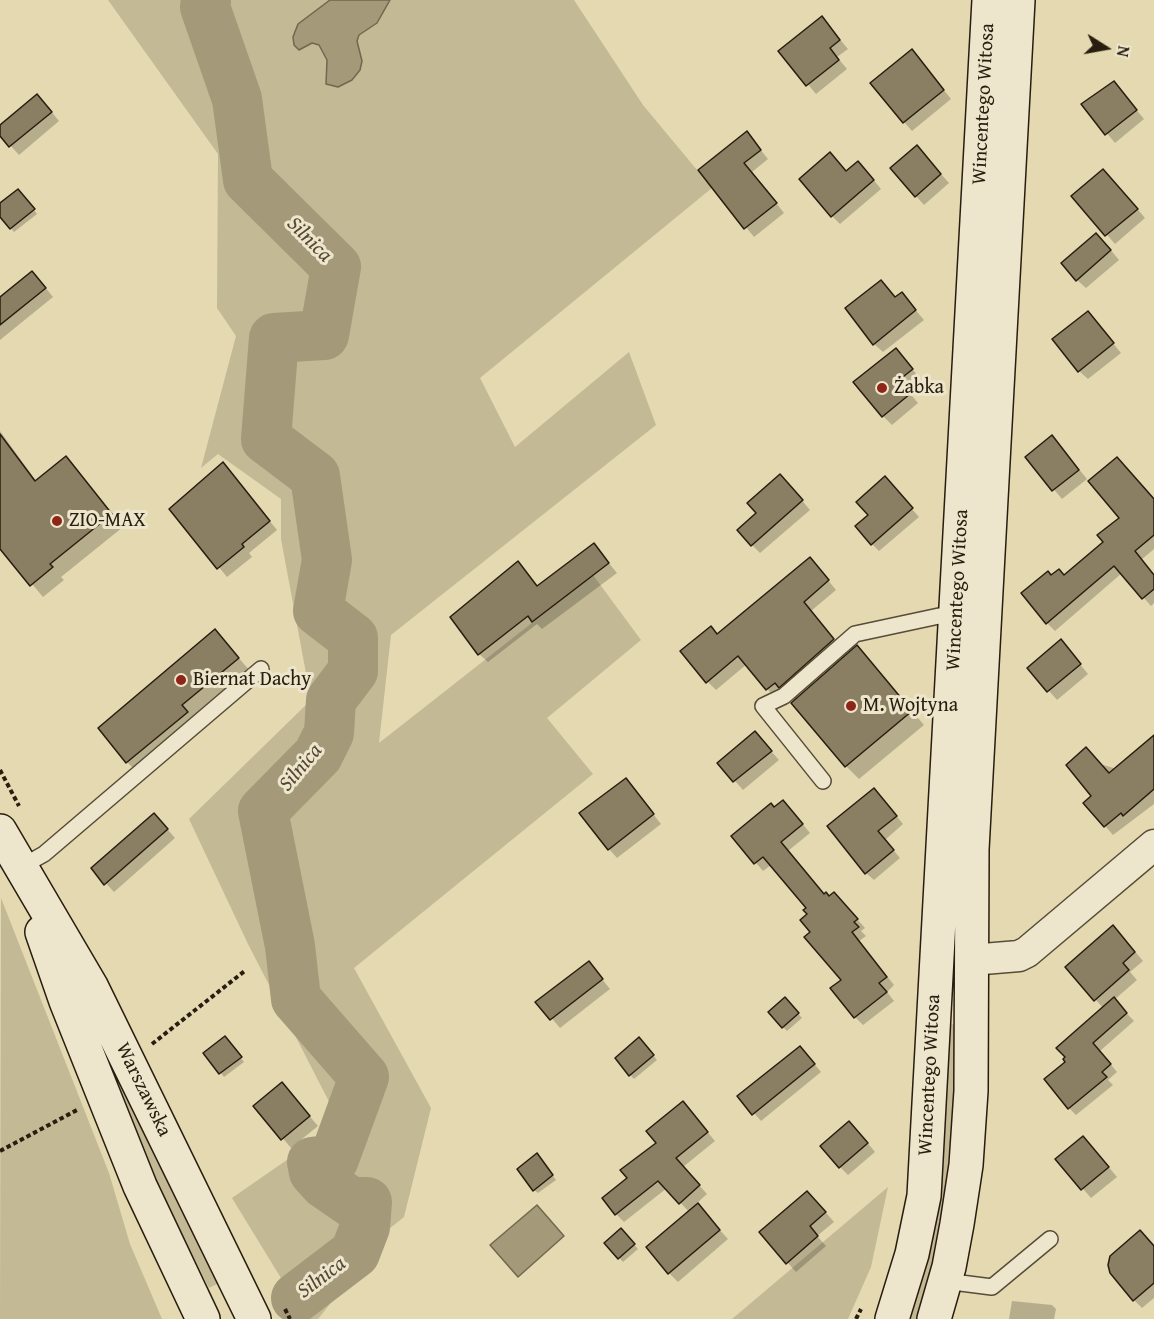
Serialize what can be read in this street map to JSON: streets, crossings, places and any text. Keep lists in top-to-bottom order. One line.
{"streets":{"main road":["Wincentego Witosa","Warszawska"]},"water":["Silnica"],"places":["Żabka","ZIO-MAX","Biernat Dachy","M. Wojtyna"],"north":"right"}
